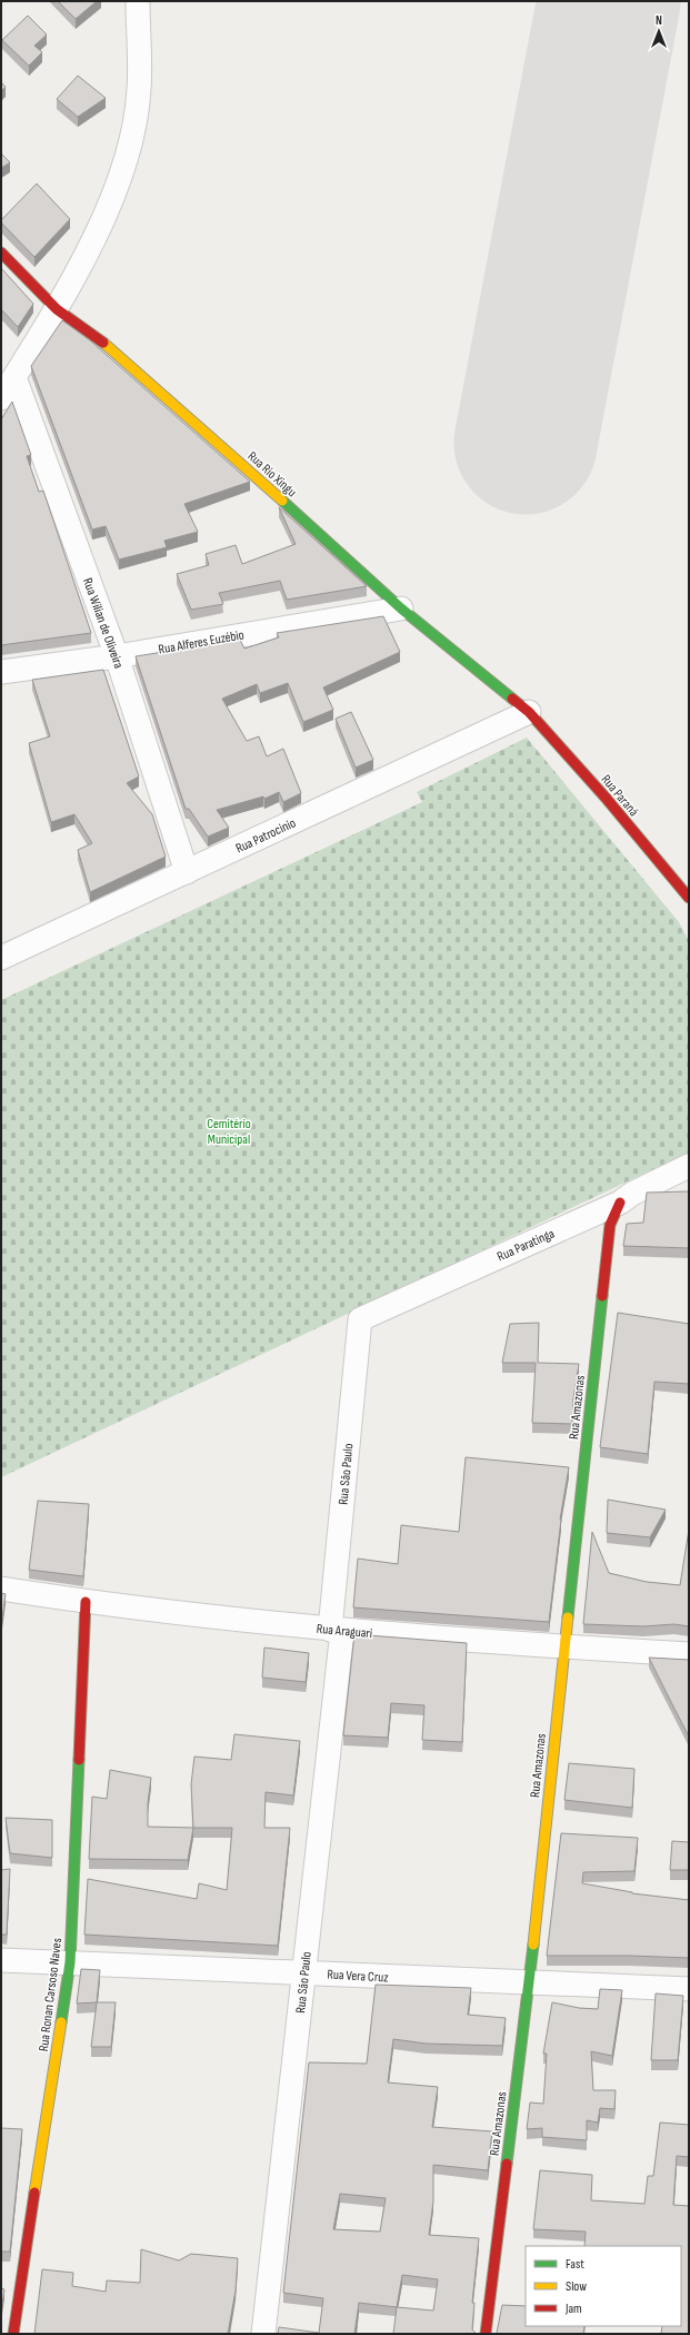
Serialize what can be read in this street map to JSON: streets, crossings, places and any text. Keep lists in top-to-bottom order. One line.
{"streets":{"street":["Rua Rio Xingu","Rua Wilian de Oliveira","Rua Alferes Euzébio","Rua Paraná","Rua Patrocinio","Rua Paratinga","Rua Amazonas","Rua São Paulo","Rua Araguari","Rua Vera Cruz","Rua Ronan Carsoso Naves"]},"crossings":[["Rua Rio Xingu","Rua Alferes Euzébio"],["Rua Rio Xingu","Rua Paraná"],["Rua Rio Xingu","Rua Patrocinio"],["Rua Wilian de Oliveira","Rua Alferes Euzébio"],["Rua Wilian de Oliveira","Rua Patrocinio"],["Rua Paraná","Rua Patrocinio"],["Rua Paratinga","Rua Amazonas"],["Rua Paratinga","Rua São Paulo"],["Rua Amazonas","Rua Araguari"],["Rua Amazonas","Rua Vera Cruz"],["Rua São Paulo","Rua Araguari"],["Rua São Paulo","Rua Vera Cruz"],["Rua Araguari","Rua Ronan Carsoso Naves"],["Rua Vera Cruz","Rua Ronan Carsoso Naves"]],"parks":["Cemitério Municipal"],"legend":["Fast","Slow","Jam"],"north":"top"}
